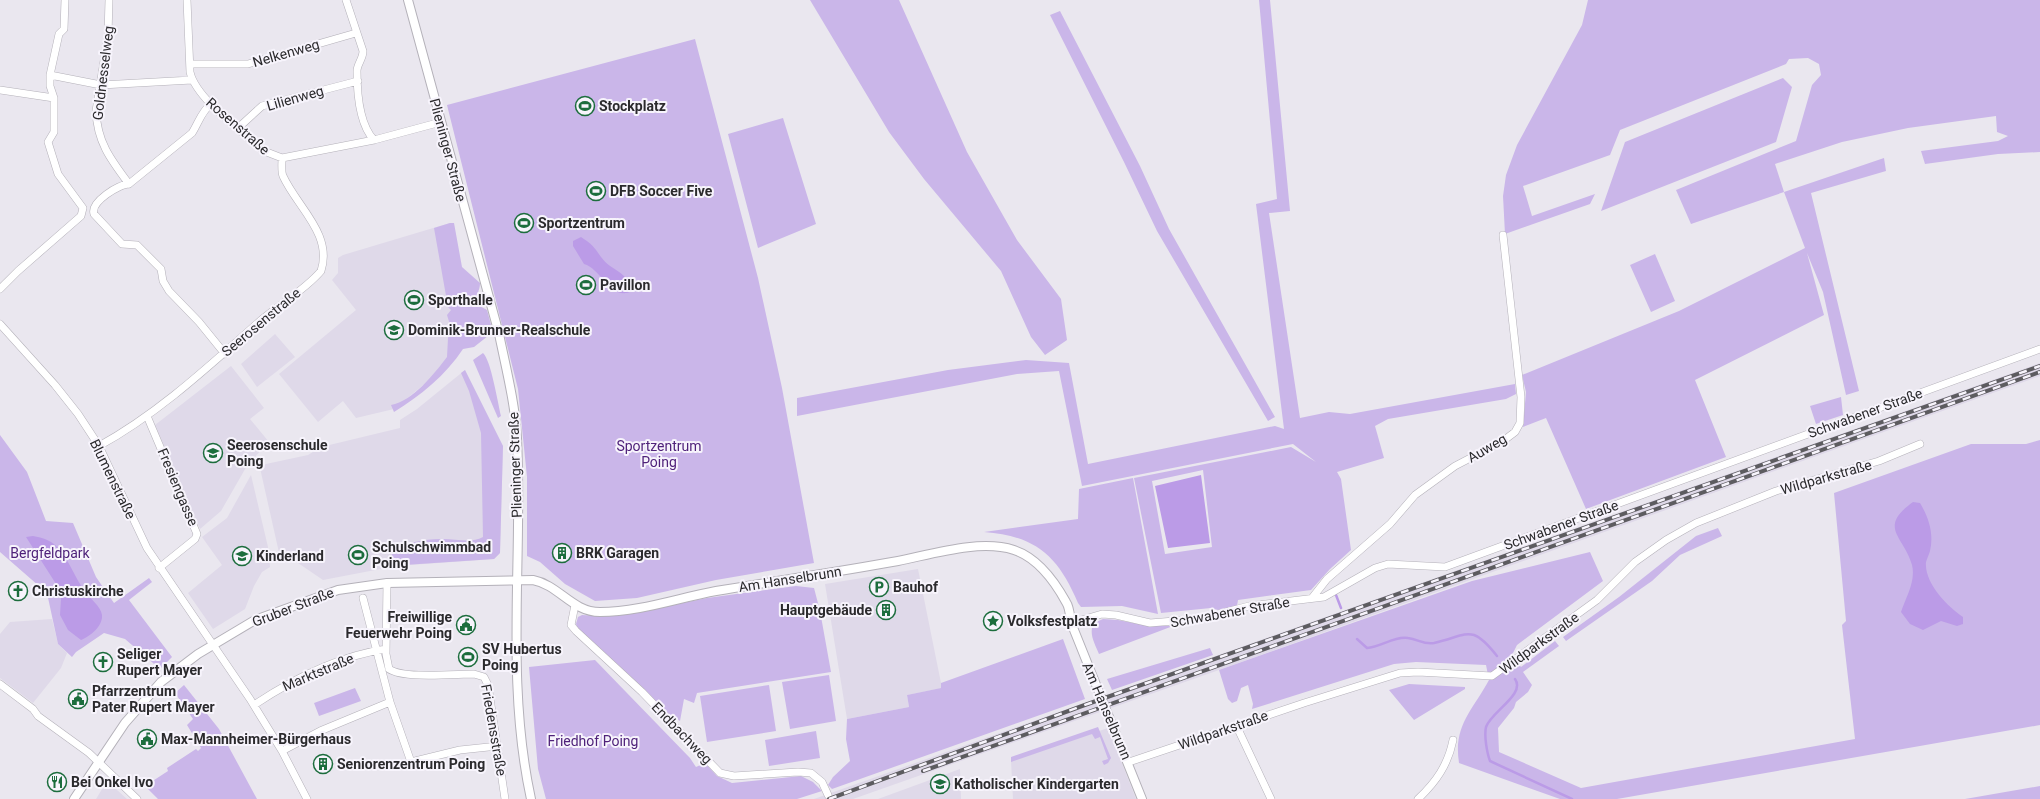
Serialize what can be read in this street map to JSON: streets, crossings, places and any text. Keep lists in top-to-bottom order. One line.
{"streets":{"street":["Nelkenweg","Goldnesselweg","Lilienweg","Rosenstraße","Plieninger Straße","Seerosenstraße","Schwabener Straße","Auweg","Wildparkstraße","Blumenstraße","Fresiengasse","Am Hanselbrunn","Gruber Straße","Marktstraße","Friedensstraße","Endbachweg"]},"crossings":[["Nelkenweg","Rosenstraße"],["Lilienweg","Rosenstraße"],["Rosenstraße","Plieninger Straße"],["Rosenstraße","Seerosenstraße"],["Plieninger Straße","Am Hanselbrunn"],["Plieninger Straße","Gruber Straße"],["Seerosenstraße","Blumenstraße"],["Seerosenstraße","Fresiengasse"],["Schwabener Straße","Auweg"],["Schwabener Straße","Am Hanselbrunn"],["Wildparkstraße","Am Hanselbrunn"],["Blumenstraße","Fresiengasse"],["Blumenstraße","Gruber Straße"],["Am Hanselbrunn","Gruber Straße"],["Am Hanselbrunn","Endbachweg"],["Gruber Straße","Friedensstraße"],["Marktstraße","Friedensstraße"]],"parks":["Sportzentrum Poing","Bergfeldpark","Friedhof Poing"],"places":{"sports":["Stockplatz","DFB Soccer Five","Sportzentrum","Pavillon","Sporthalle","Schulschwimmbad Poing","SV Hubertus Poing"],"school or university":["Dominik-Brunner-Realschule","Seerosenschule Poing","Kinderland","Katholischer Kindergarten"],"building":["BRK Garagen","Hauptgebäude","Seniorenzentrum Poing"],"parking":["Bauhof"],"church":["Christuskirche","Seliger Rupert Mayer"],"place":["Volksfestplatz"],"public building":["Freiwillige Feuerwehr Poing","Pfarrzentrum Pater Rupert Mayer","Max-Mannheimer-Bürgerhaus"],"restaurant":["Bei Onkel Ivo"]}}
